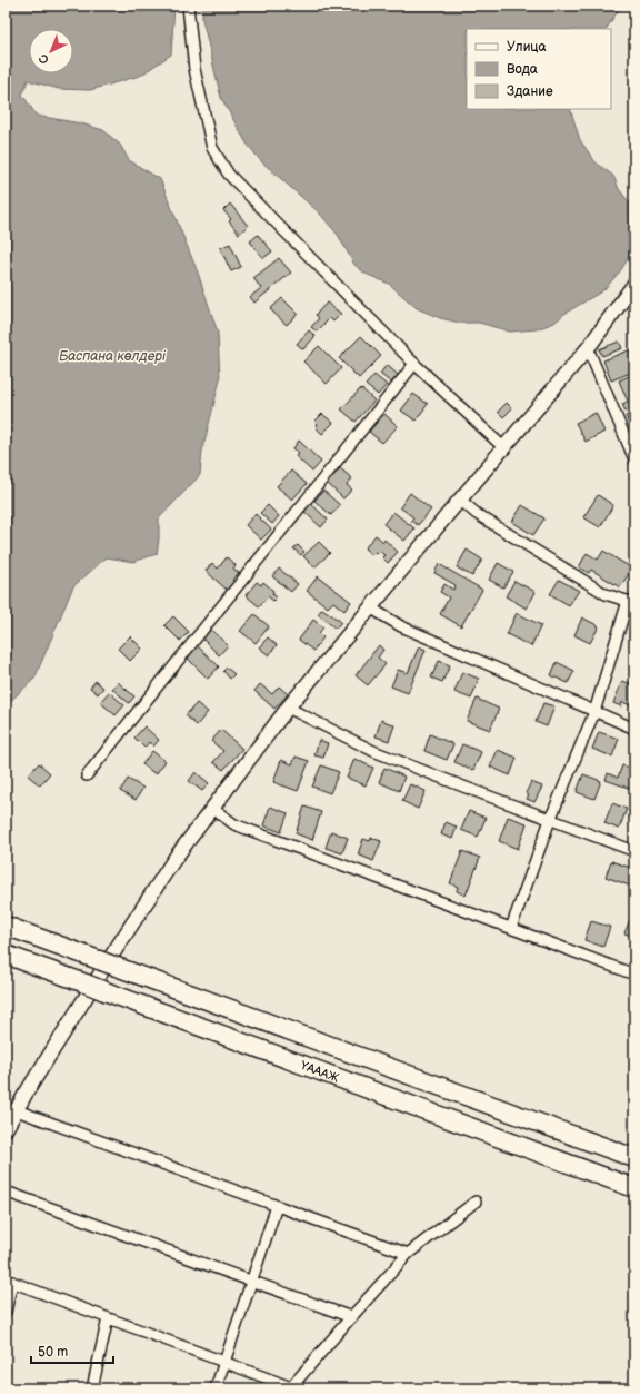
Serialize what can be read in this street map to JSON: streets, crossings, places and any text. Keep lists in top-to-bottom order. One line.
{"streets":{"highway":["ҮАААЖ"]},"water":["Баспана көлдері"],"legend":["Улица","Вода","Здание"],"scale_bar":"50 m","north":"bottom left"}
